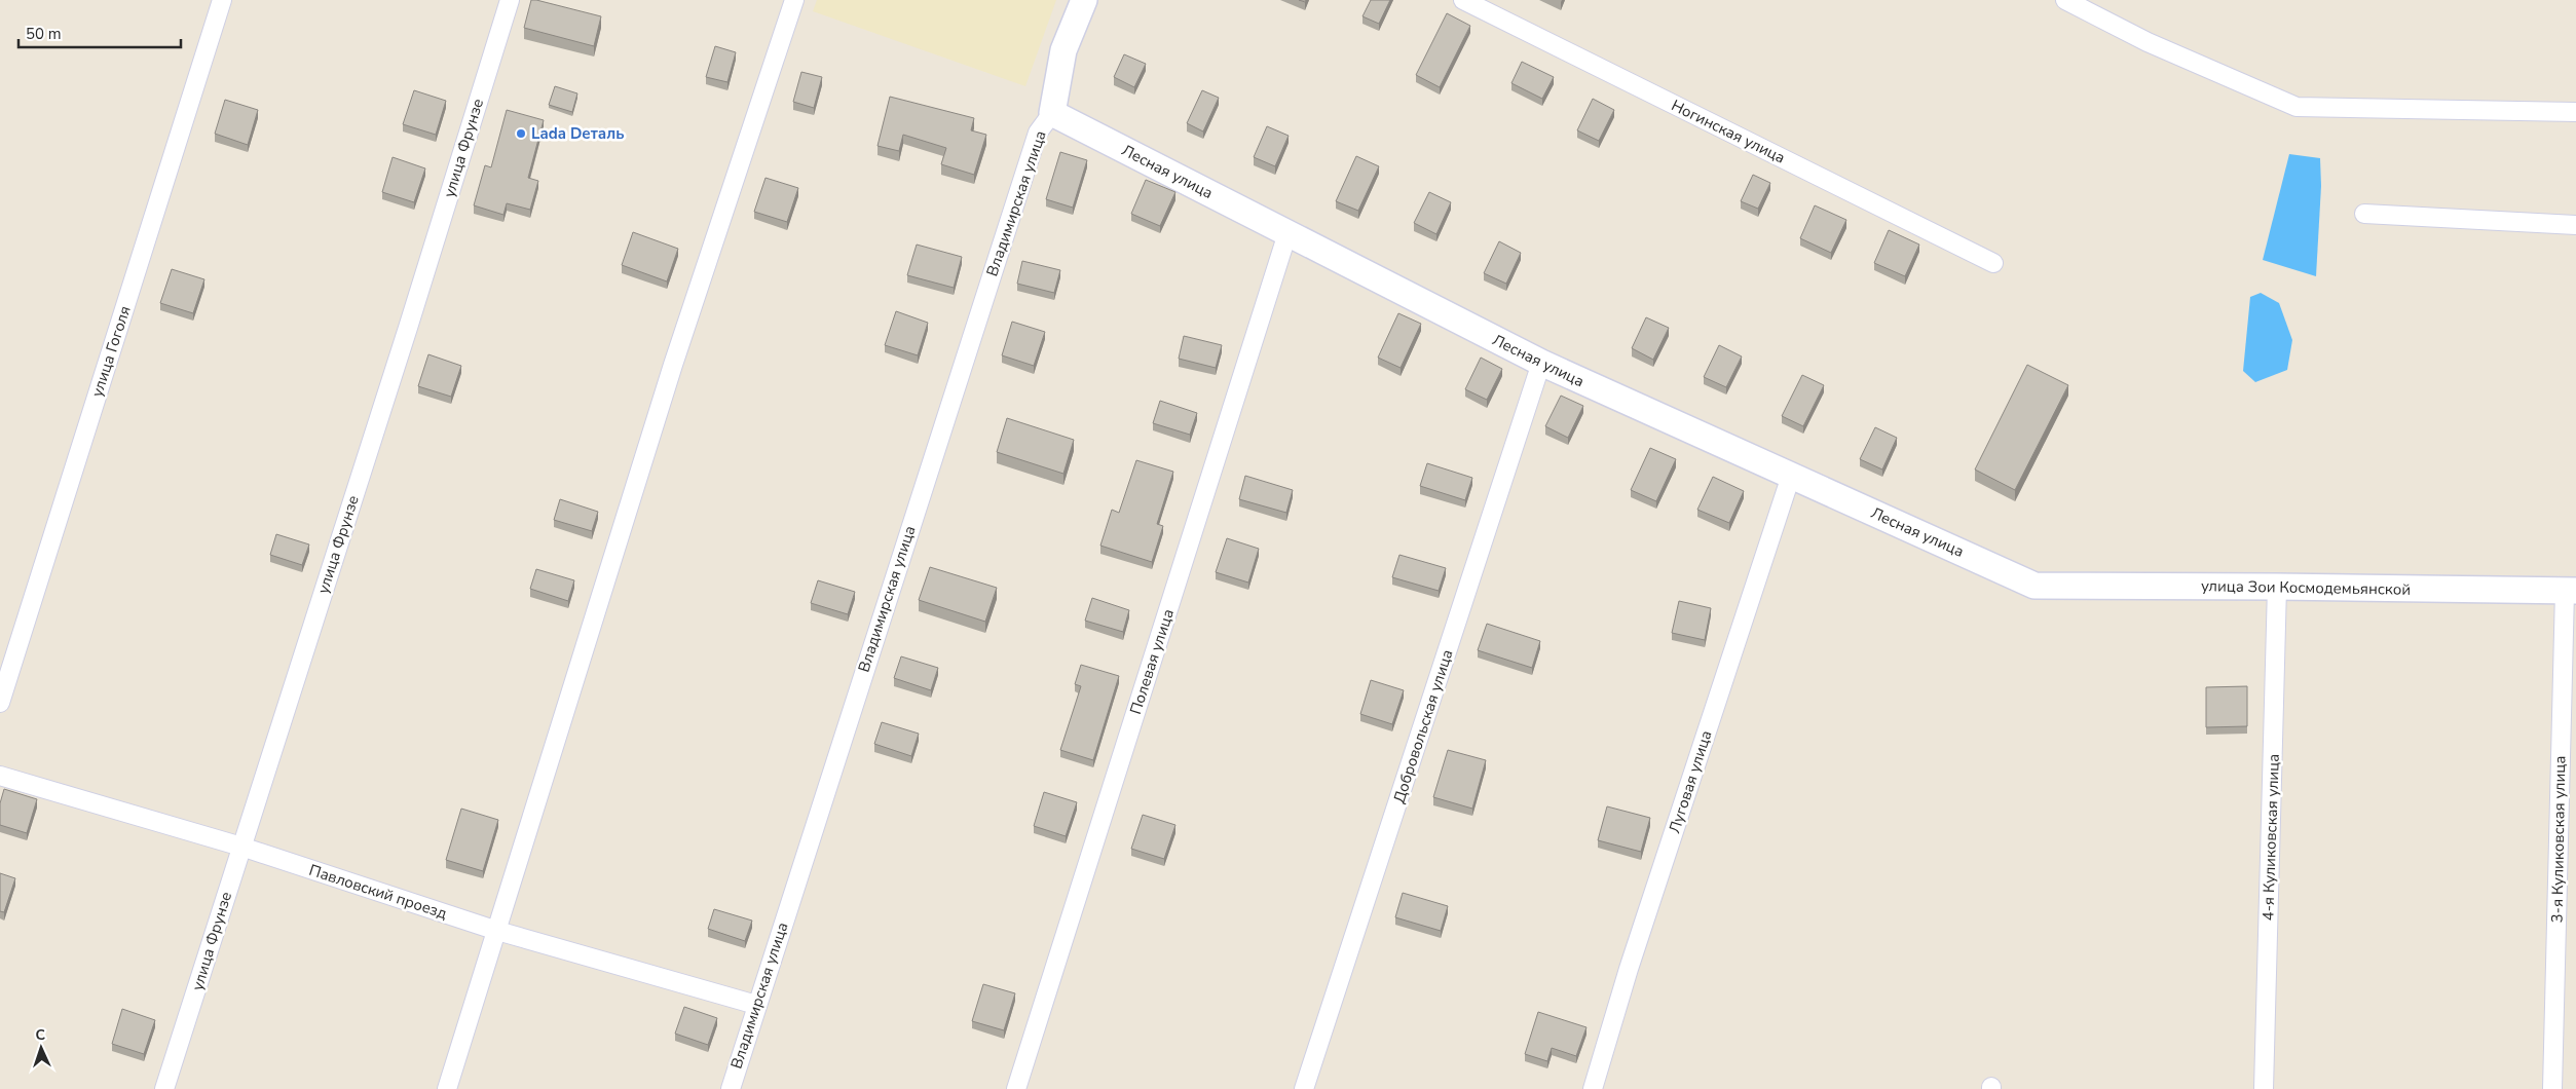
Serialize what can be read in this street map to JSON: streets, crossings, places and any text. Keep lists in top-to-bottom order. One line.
{"streets":{"street":["Ногинская улица","улица Фрунзе","Лесная улица","Владимирская улица","улица Гоголя","улица Зои Космодемьянской","Полевая улица","Добровольская улица","Луговая улица","4-я Куликовская улица","3-я Куликовская улица","Павловский проезд"]},"crossings":[["улица Фрунзе","Павловский проезд"],["Лесная улица","Владимирская улица"],["Лесная улица","улица Зои Космодемьянской"],["Лесная улица","Полевая улица"],["Лесная улица","Добровольская улица"],["Лесная улица","Луговая улица"],["Владимирская улица","Павловский проезд"],["улица Зои Космодемьянской","4-я Куликовская улица"],["улица Зои Космодемьянской","3-я Куликовская улица"]],"places":["Lada Dеталь"],"scale_bar":"50 m","north":"top"}
